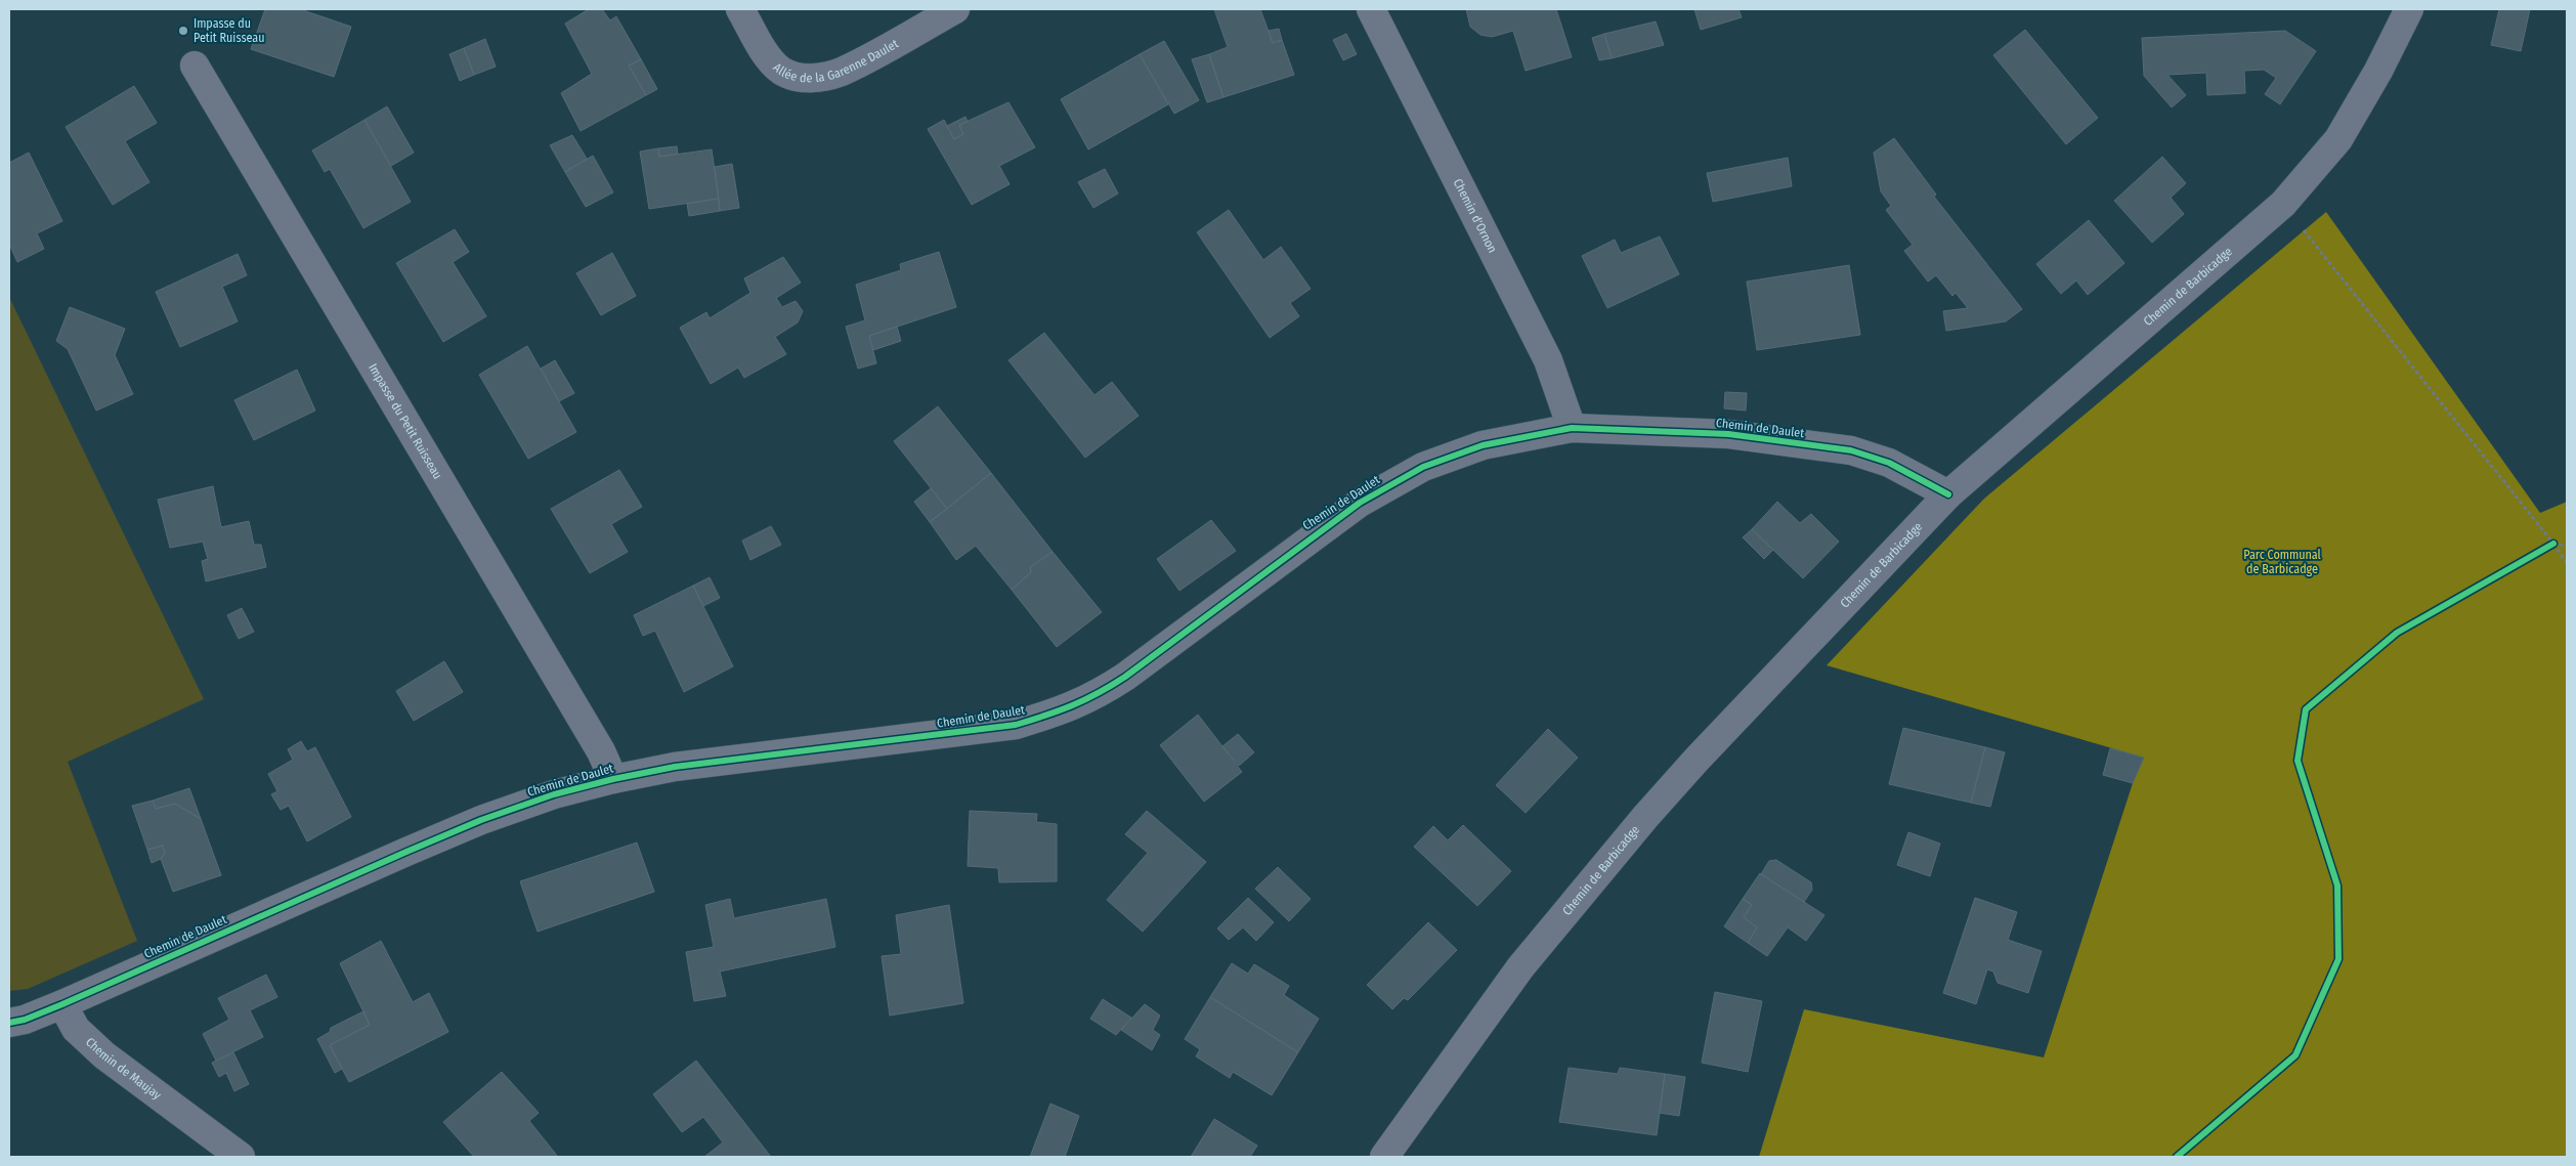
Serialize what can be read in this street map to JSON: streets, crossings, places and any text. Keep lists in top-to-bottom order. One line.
{"streets":{"street":["Allée de la Garenne Daulet","Chemin d'Ornon","Chemin de Barbicadge","Impasse du Petit Ruisseau","Chemin de Daulet","Chemin de Maujay"]},"crossings":[["Chemin d'Ornon","Chemin de Daulet"],["Chemin de Barbicadge","Chemin de Daulet"],["Impasse du Petit Ruisseau","Chemin de Daulet"],["Chemin de Daulet","Chemin de Maujay"]],"parks":["Parc Communal de Barbicadge"],"places":["Impasse du Petit Ruisseau"]}
